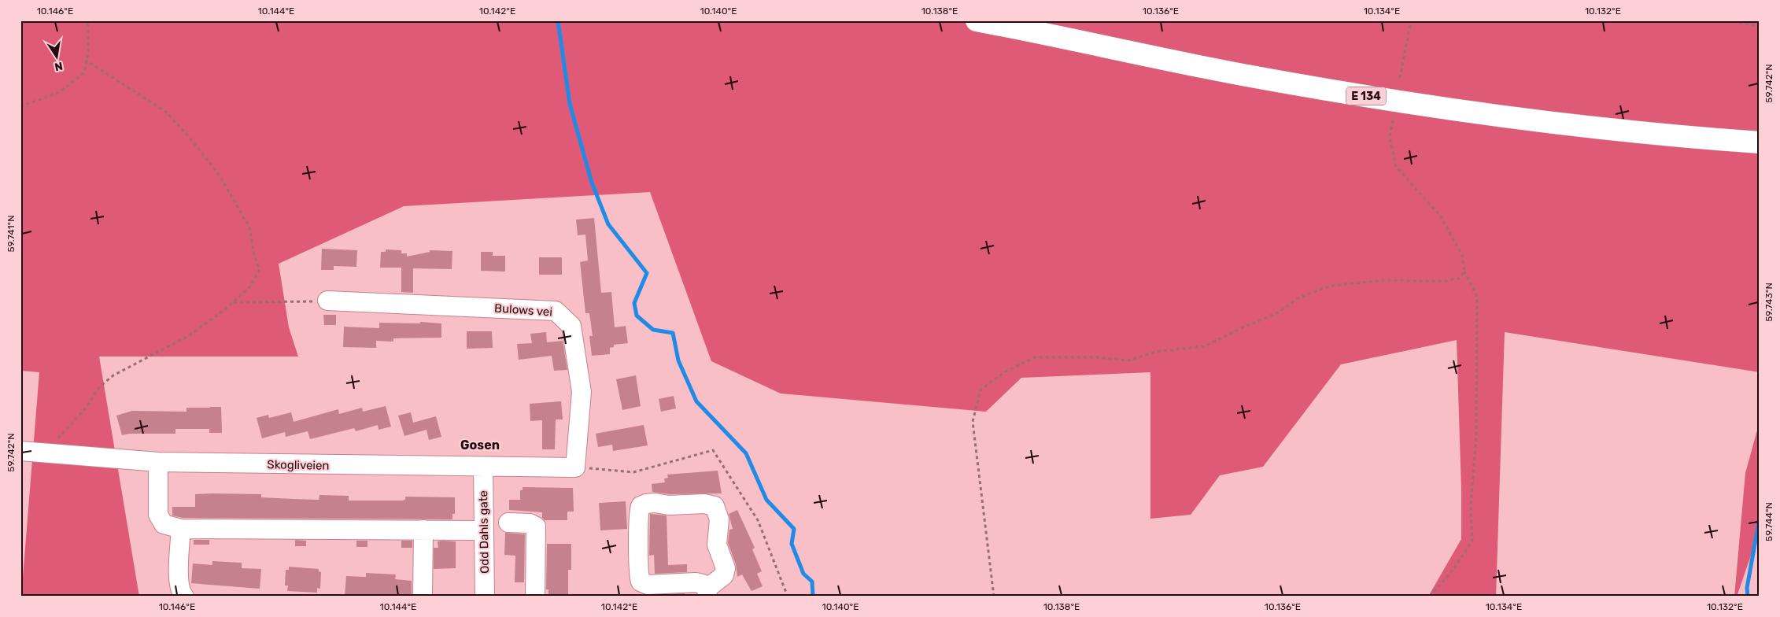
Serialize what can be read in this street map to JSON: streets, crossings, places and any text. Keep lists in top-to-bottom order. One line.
{"streets":{"highway":["E 134"],"street":["Bulows vei","Skogliveien","Odd Dahls gate"]},"crossings":[["Bulows vei","Skogliveien"],["Skogliveien","Odd Dahls gate"]],"districts":["Gosen"],"north":"bottom","coordinates":["10.146°E","10.144°E","10.142°E","10.140°E","10.138°E","10.136°E","10.134°E","10.132°E","59.742°N","59.741°N","59.743°N","59.744°N"]}
